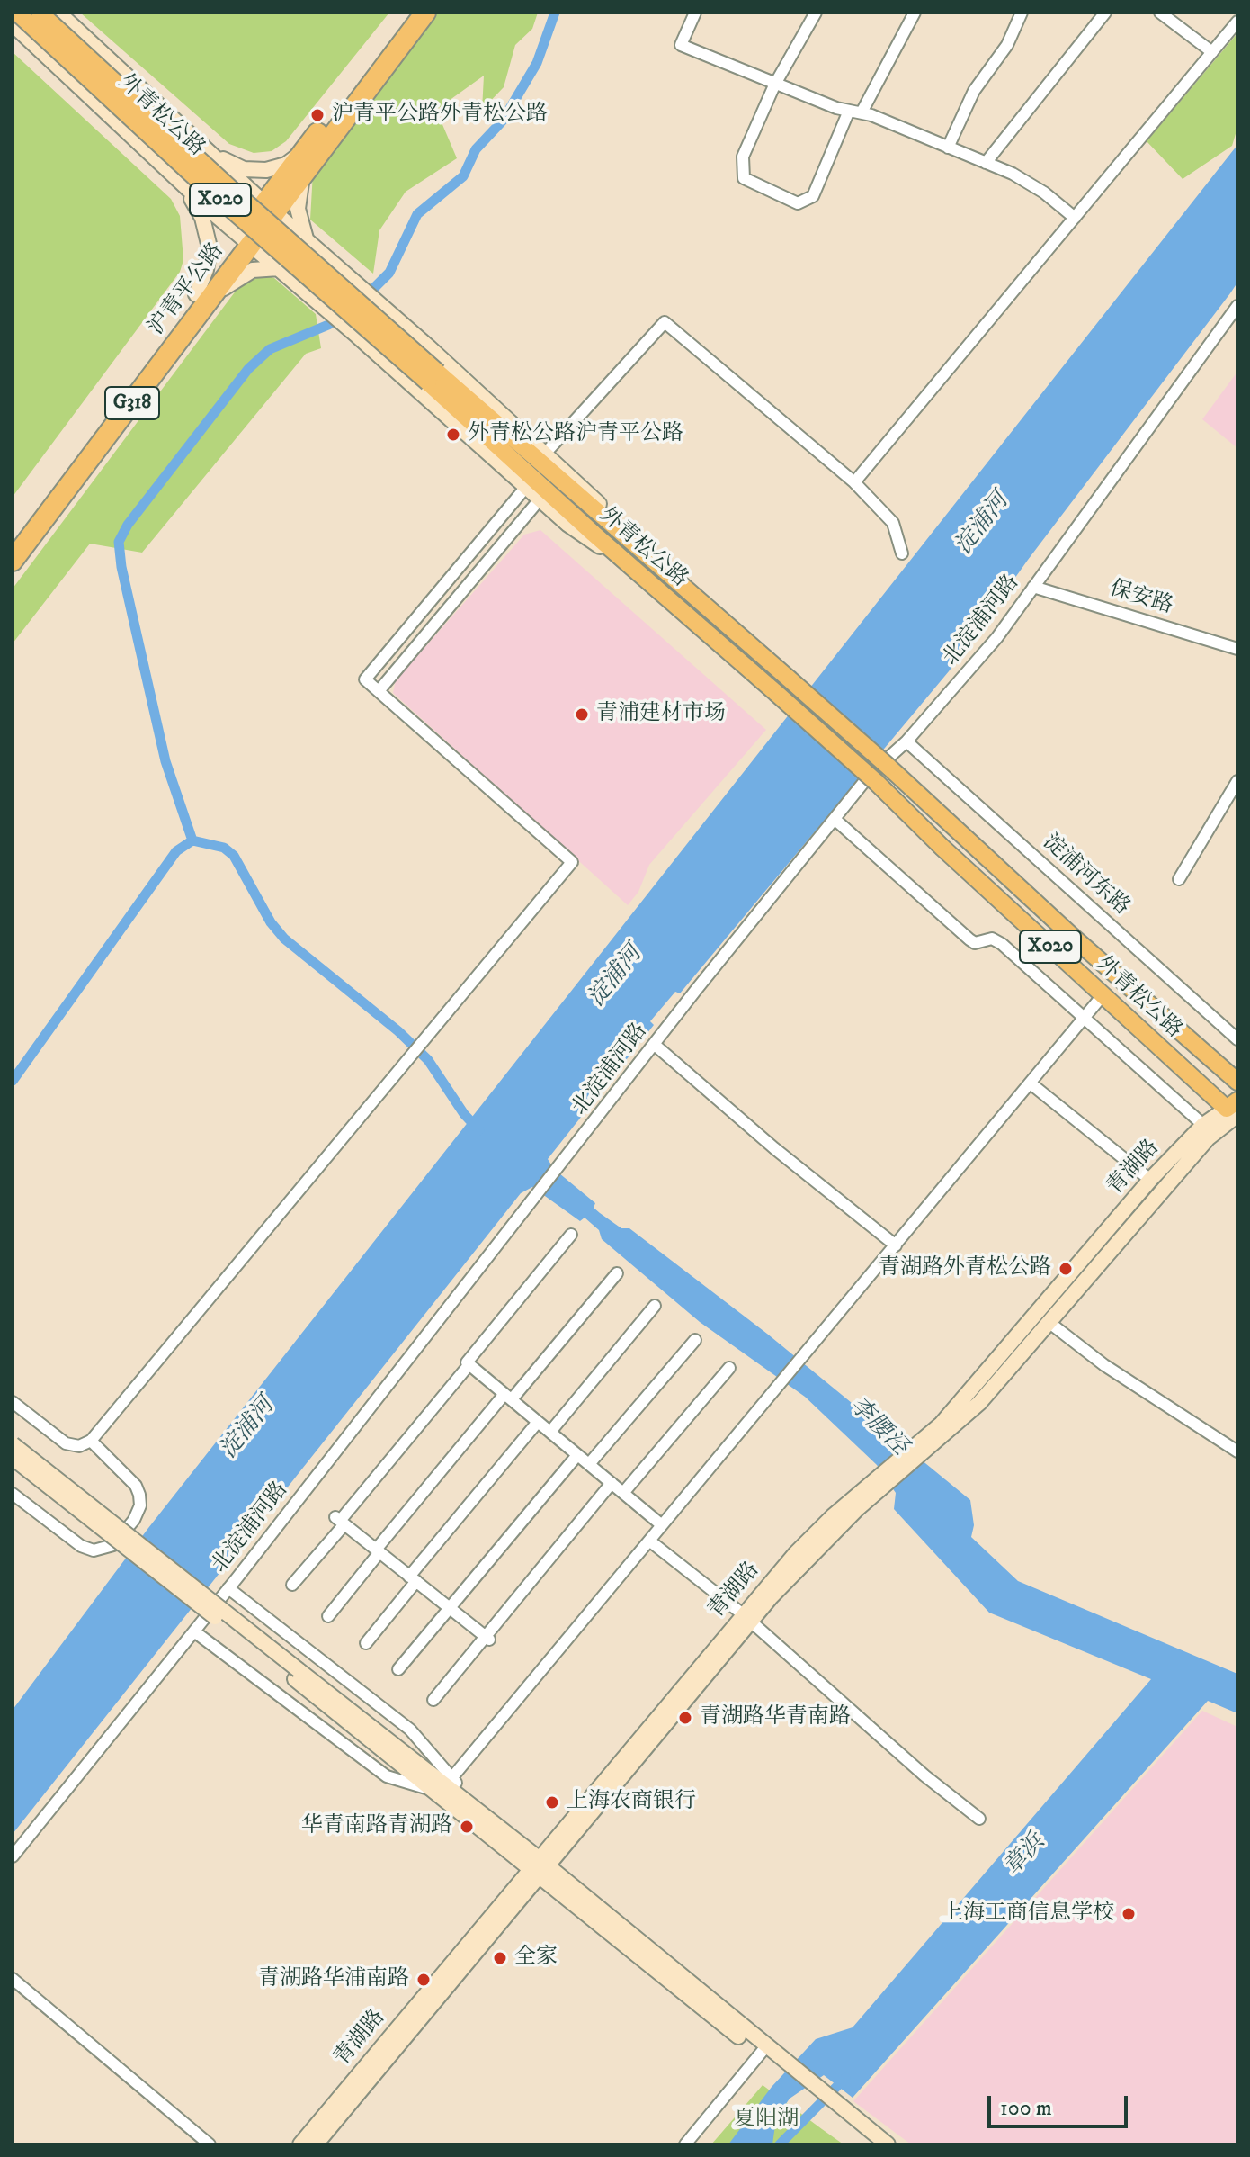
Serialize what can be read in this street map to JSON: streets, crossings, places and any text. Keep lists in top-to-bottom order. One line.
{"streets":{"highway":["沪青平公路","G318"],"main road":["外青松公路","X020","青湖路"],"street":["保安路","北淀浦河路","淀浦河东路"]},"crossings":[["外青松公路","青湖路"],["保安路","北淀浦河路"],["北淀浦河路","淀浦河东路"]],"water":["淀浦河","李腰泾","章浜"],"parks":["夏阳湖"],"places":["沪青平公路外青松公路","外青松公路沪青平公路","青浦建材市场","青湖路外青松公路","青湖路华青南路","上海农商银行","华青南路青湖路","上海工商信息学校","全家","青湖路华浦南路"],"scale_bar":"100 m"}
